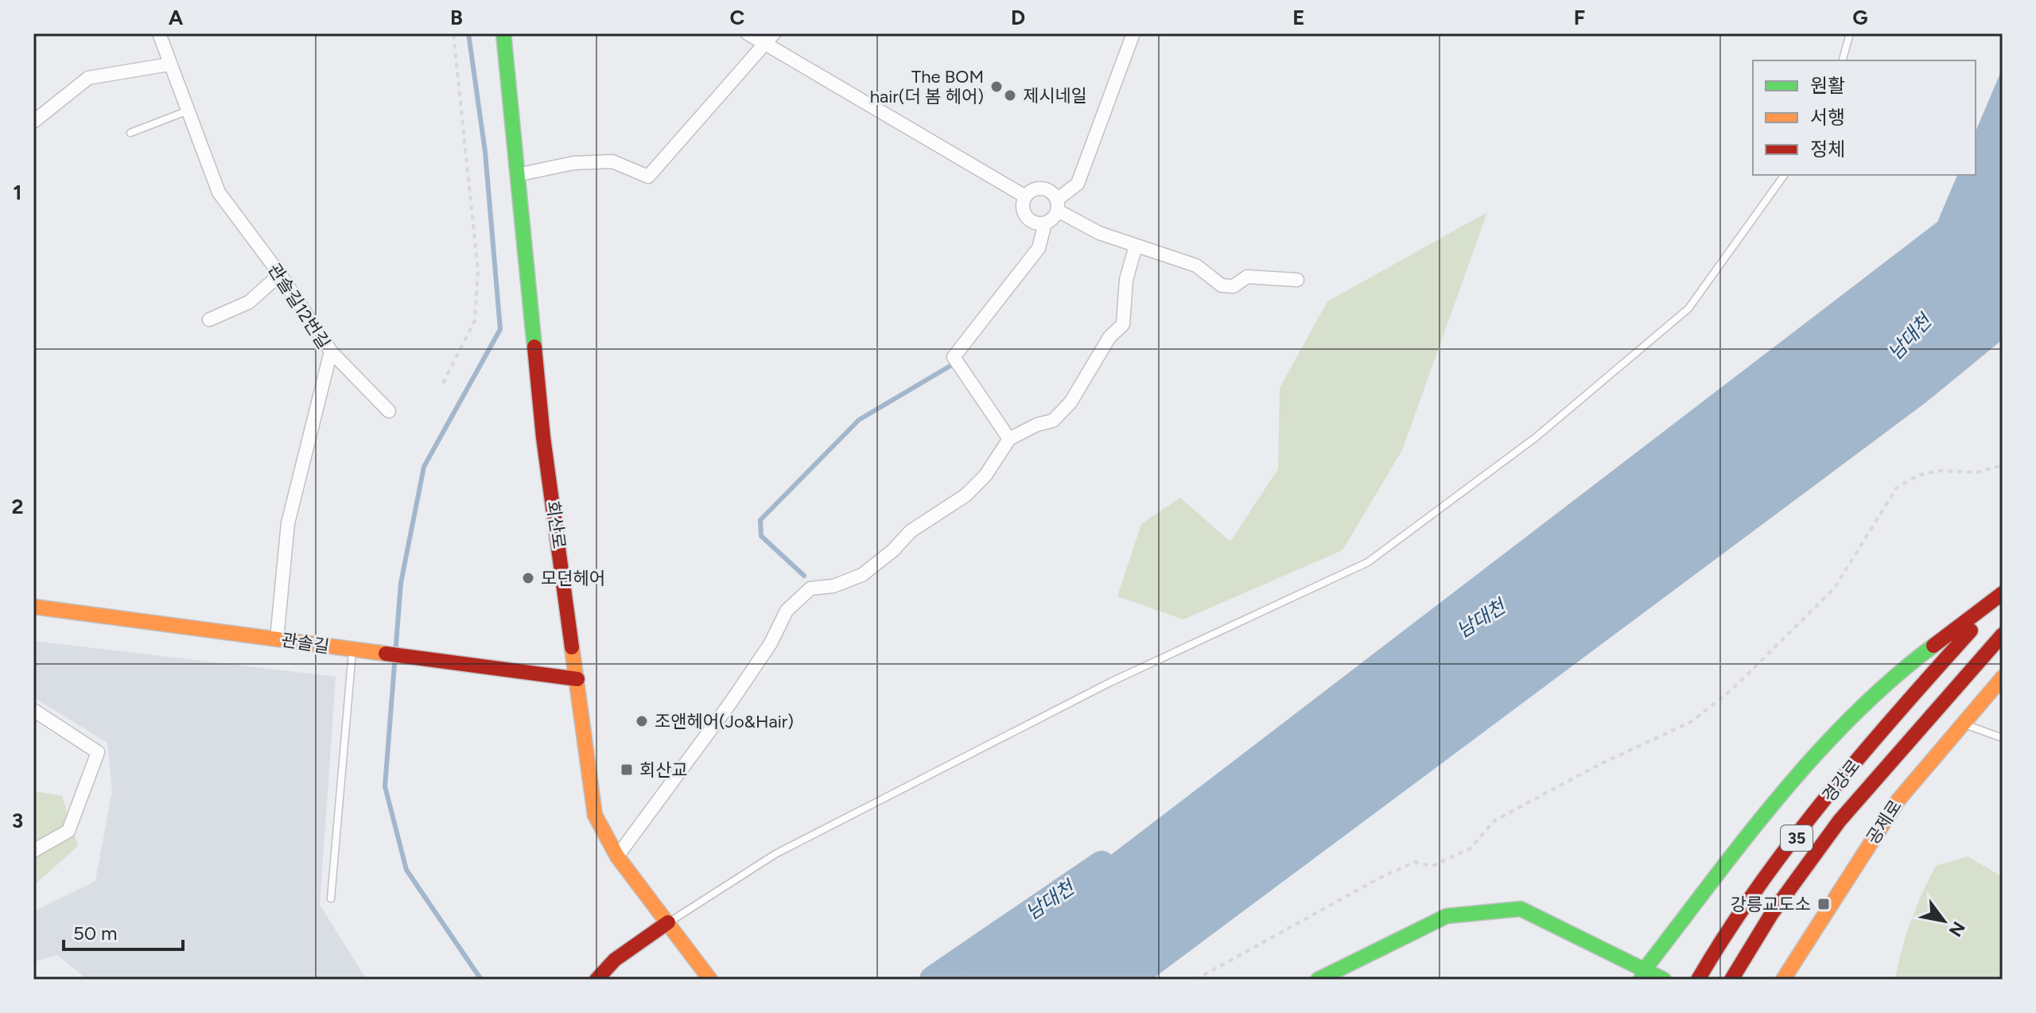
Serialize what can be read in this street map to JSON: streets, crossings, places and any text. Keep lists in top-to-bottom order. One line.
{"streets":{"main road":["회산로","관솔길","경강로","공제로","35"],"street":["관솔길12번길"]},"crossings":[["관솔길12번길","관솔길"],["회산로","관솔길"]],"water":["남대천"],"places":{"other":["The BOM hair(더 봄 헤어)","제시네일","모던헤어","조앤헤어(Jo&Hair)"],"transit":["회산교","강릉교도소"]},"legend":["원활","서행","정체"],"scale_bar":"50 m","north":"bottom right","grid":{"columns":["A","B","C","D","E","F","G"],"rows":["1","2","3"]}}
